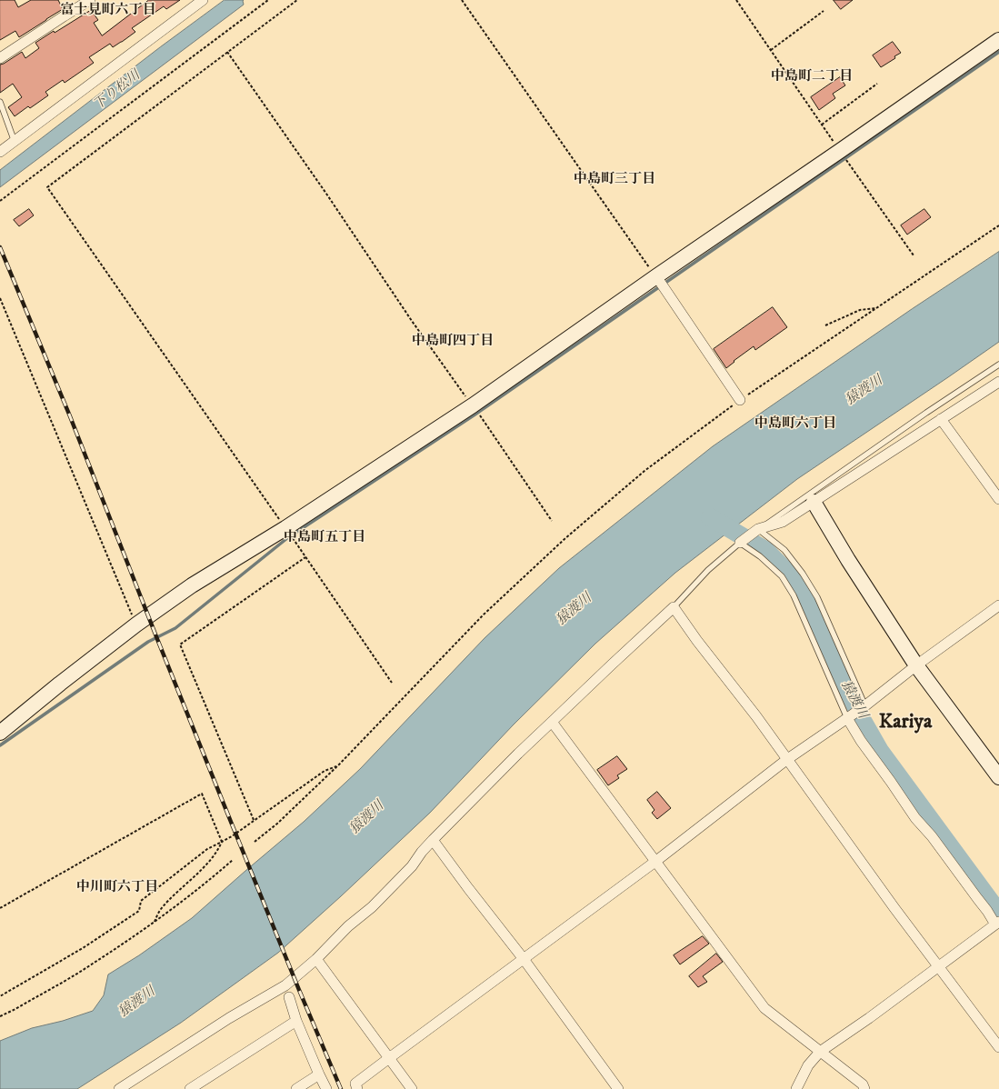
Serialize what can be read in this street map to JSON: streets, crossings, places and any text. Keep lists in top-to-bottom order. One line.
{"districts":["富士見町六丁目","中島町二丁目","中島町三丁目","中島町四丁目","中島町六丁目","中島町五丁目","Kariya","中川町六丁目"],"water":["下り松川","猿渡川"]}
